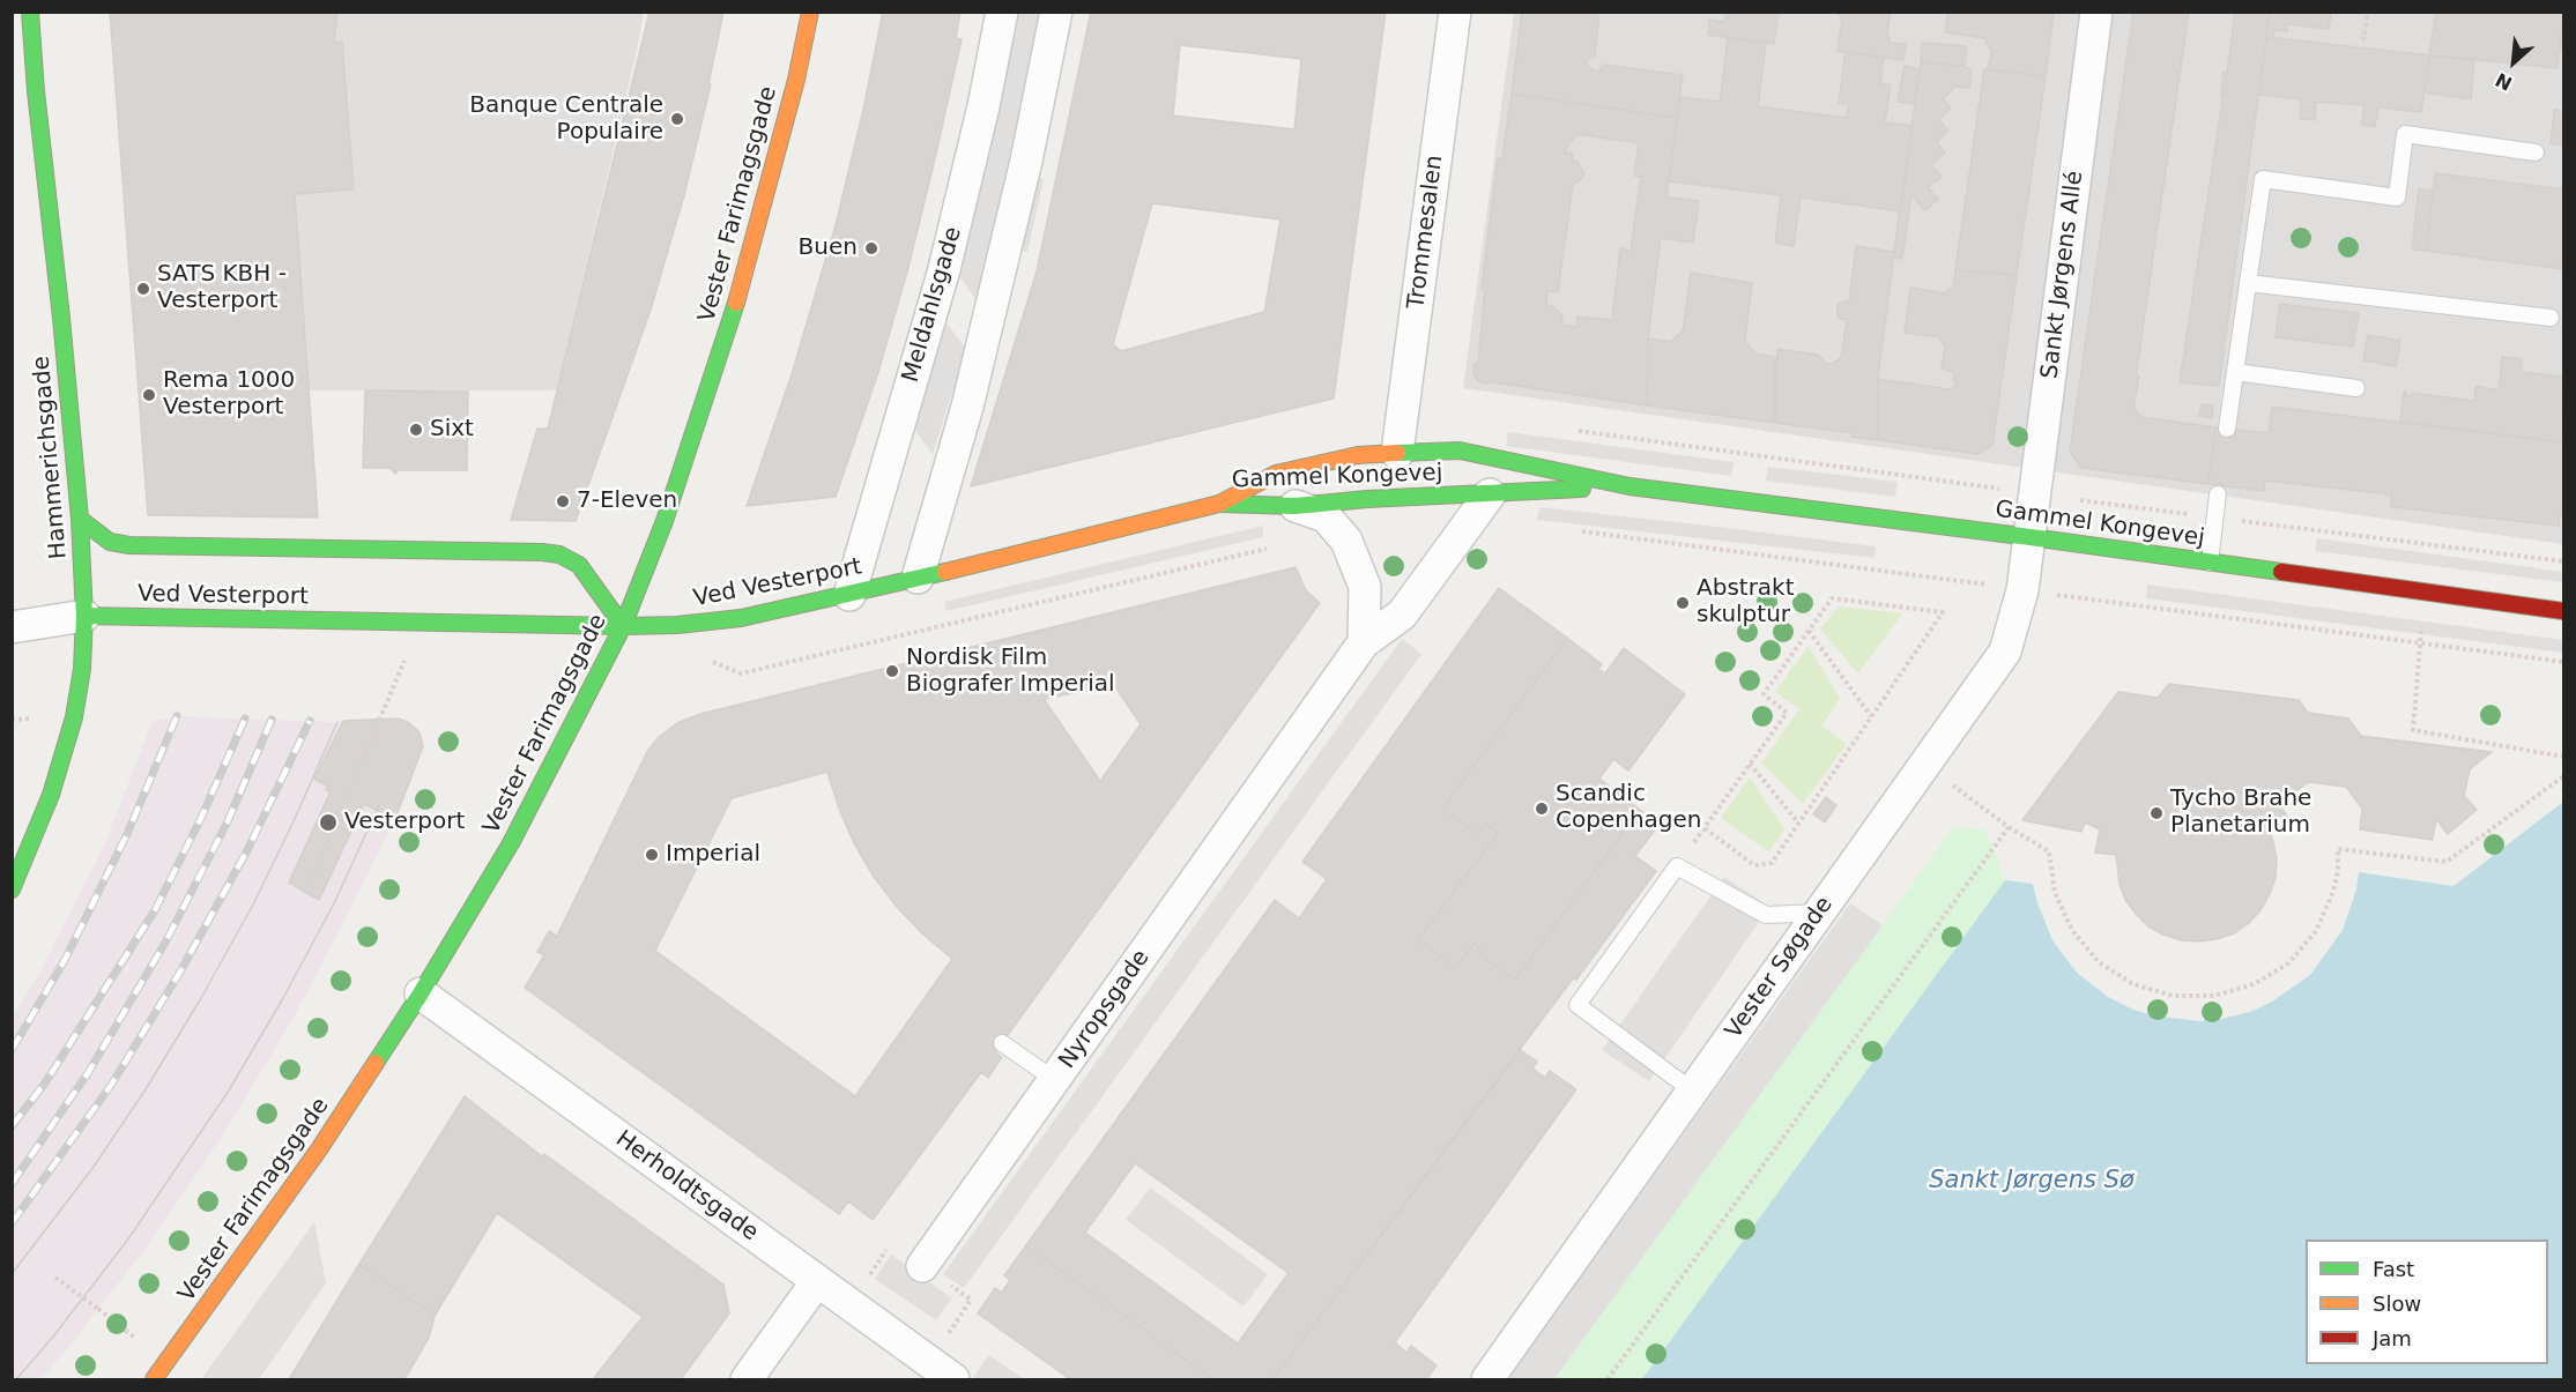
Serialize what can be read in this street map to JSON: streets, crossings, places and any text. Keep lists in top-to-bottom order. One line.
{"streets":{"street":["Vester Farimagsgade","Trommesalen","Sankt Jørgens Allé","Meldahlsgade","Hammerichsgade","Gammel Kongevej","Ved Vesterport","Vester Søgade","Nyropsgade","Herholdtsgade"]},"crossings":[["Vester Farimagsgade","Ved Vesterport"],["Vester Farimagsgade","Herholdtsgade"],["Trommesalen","Gammel Kongevej"],["Sankt Jørgens Allé","Gammel Kongevej"],["Sankt Jørgens Allé","Vester Søgade"],["Meldahlsgade","Ved Vesterport"],["Hammerichsgade","Ved Vesterport"],["Gammel Kongevej","Ved Vesterport"],["Gammel Kongevej","Vester Søgade"],["Gammel Kongevej","Nyropsgade"]],"water":["Sankt Jørgens Sø"],"places":["Banque Centrale Populaire","Buen","SATS KBH - Vesterport","Rema 1000 Vesterport","Sixt","7-Eleven","Abstrakt skulptur","Nordisk Film Biografer Imperial","Scandic Copenhagen","Tycho Brahe Planetarium","Vesterport","Imperial"],"legend":["Fast","Slow","Jam"],"north":"bottom left"}
